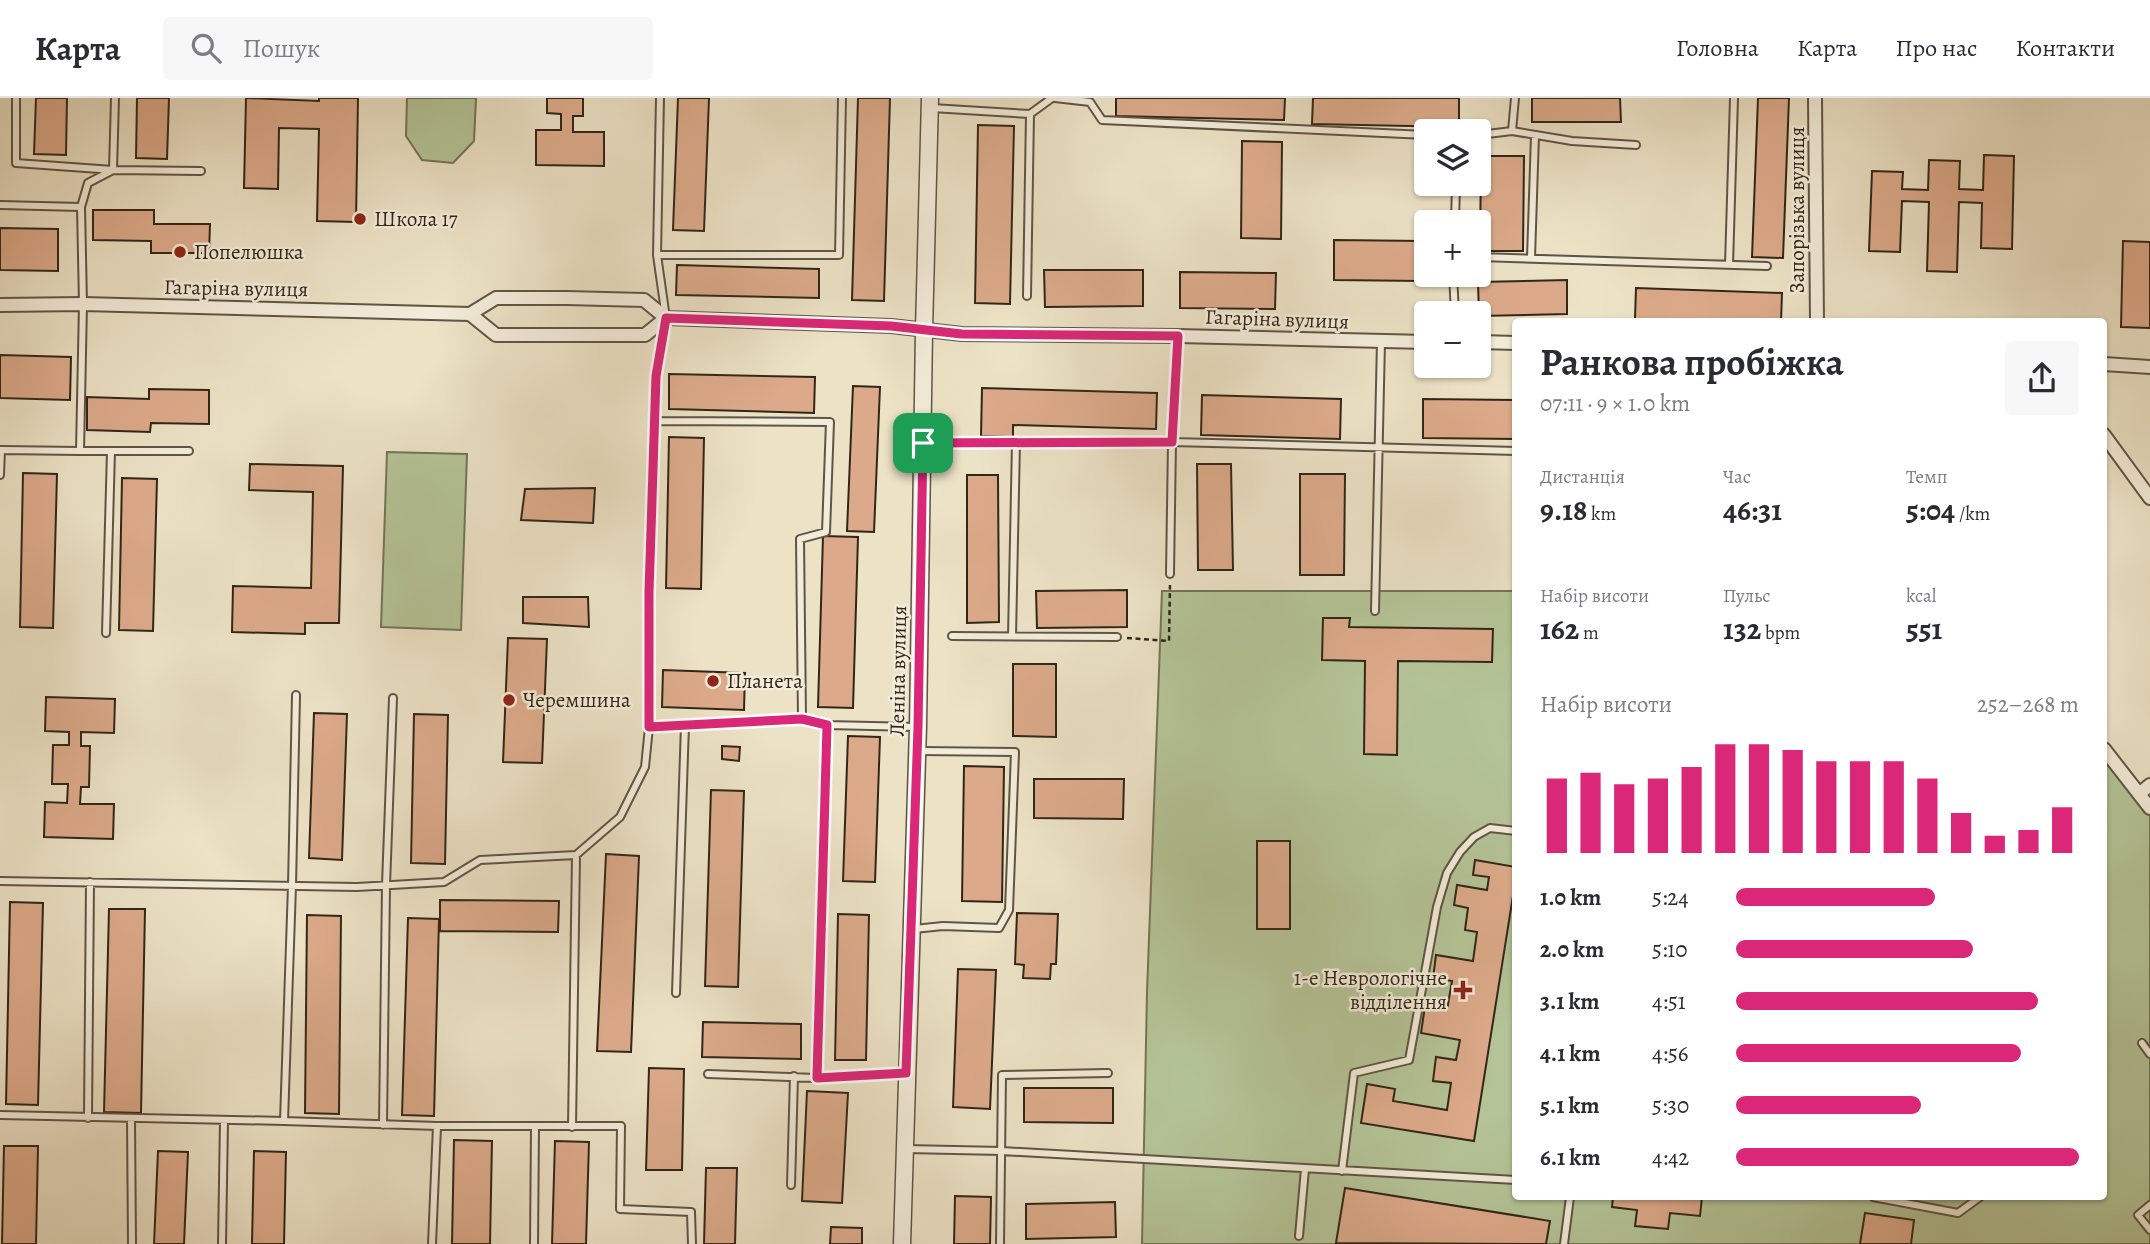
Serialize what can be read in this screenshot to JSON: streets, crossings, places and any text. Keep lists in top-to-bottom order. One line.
{"streets":{"street":["Запорізька вулиця","Гагаріна вулиця","Леніна вулиця"]},"crossings":[["Гагаріна вулиця","Леніна вулиця"]],"places":{"other":["Школа 17","Попелюшка","Планета","Черемшина"],"health":["1-е Неврологічне відділення"]},"page":{"header":"Карта","search":"Пошук","nav":["Головна","Карта","Про нас","Контакти"],"map_buttons":["+","−"],"heading":["Ранкова пробіжка","07:11 · 9 × 1.0 km"],"stats":[["Дистанція","9.18 km"],["Час","46:31"],["Темп","5:04 /km"],["Набір висоти","162 m"],["Пульс","132 bpm"],["kcal","551"]],"chart":["Набір висоти","252–268 m"],"list":[{"name":"1.0 km","note":"5:24"},{"name":"2.0 km","note":"5:10"},{"name":"3.1 km","note":"4:51"},{"name":"4.1 km","note":"4:56"},{"name":"5.1 km","note":"5:30"},{"name":"6.1 km","note":"4:42"}]}}
